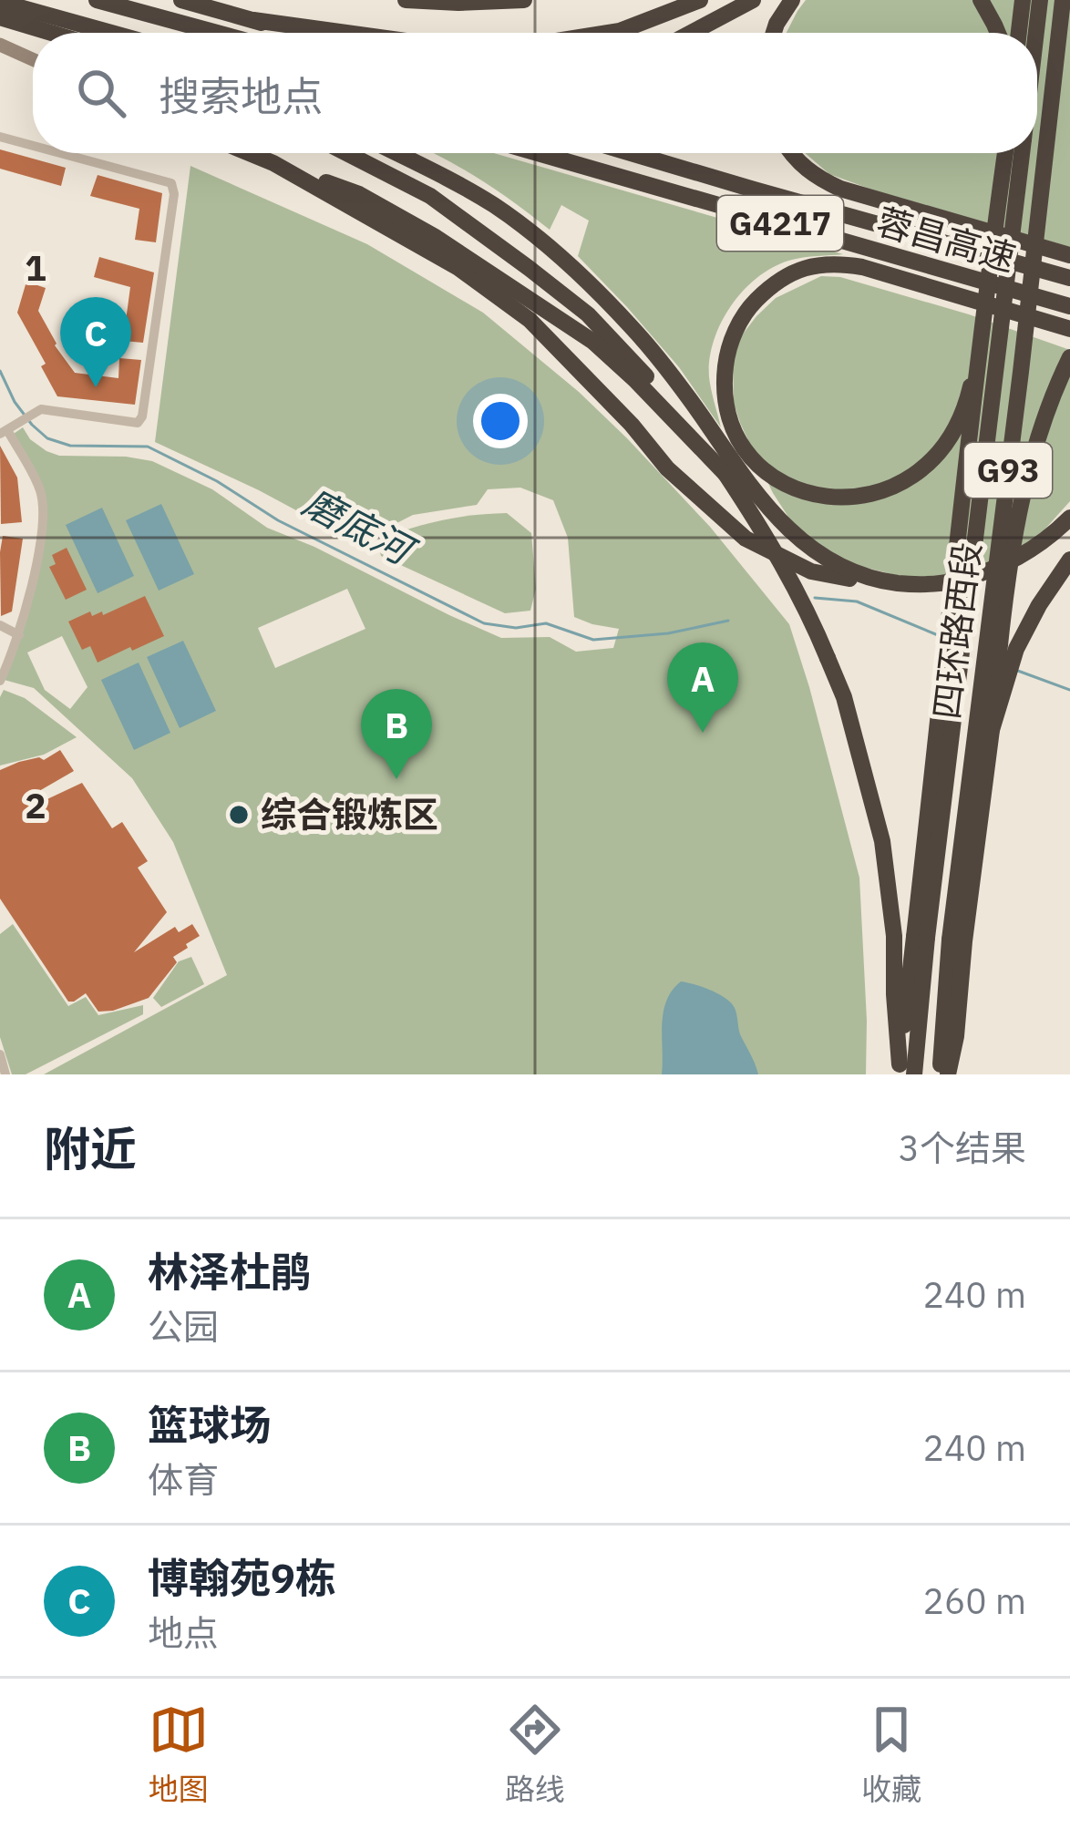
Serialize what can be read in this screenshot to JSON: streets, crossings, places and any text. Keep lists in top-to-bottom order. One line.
{"streets":{"highway":["G4217","蓉昌高速","G93","四环路西段"]},"water":["磨底河"],"places":["综合锻炼区"],"page":{"search":"搜索地点","pins":["C","A","B"],"heading":["附近","3个结果"],"list":[{"mark":"A","name":"林泽杜鹃","note":"公园","value":"240 m"},{"mark":"B","name":"篮球场","note":"体育","value":"240 m"},{"mark":"C","name":"博翰苑9栋","note":"地点","value":"260 m"}],"nav":["地图","路线","收藏"]},"grid":{"rows":["1","2"]}}
